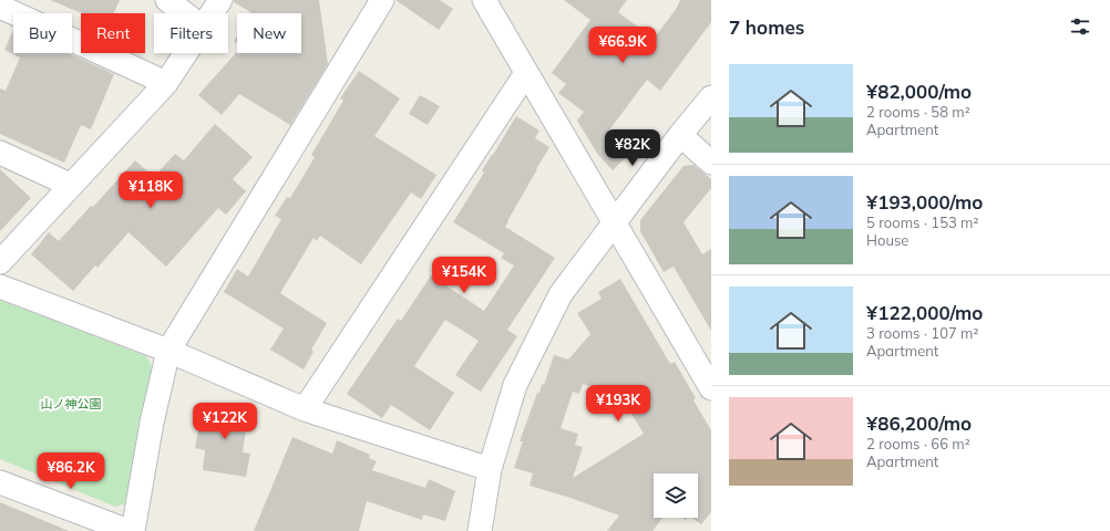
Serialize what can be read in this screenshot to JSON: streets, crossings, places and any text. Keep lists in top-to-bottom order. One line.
{"parks":["山ノ神公園"],"page":{"heading":"7 homes","chip":["Buy","Rent","Filters","New"],"price":["¥66.9K","¥82K","¥118K","¥154K","¥193K","¥122K","¥86.2K"],"list":[{"name":"¥82,000/mo","note":"2 rooms · 58 m² · Apartment"},{"name":"¥193,000/mo","note":"5 rooms · 153 m² · House"},{"name":"¥122,000/mo","note":"3 rooms · 107 m² · Apartment"},{"name":"¥86,200/mo","note":"2 rooms · 66 m² · Apartment"}]}}
